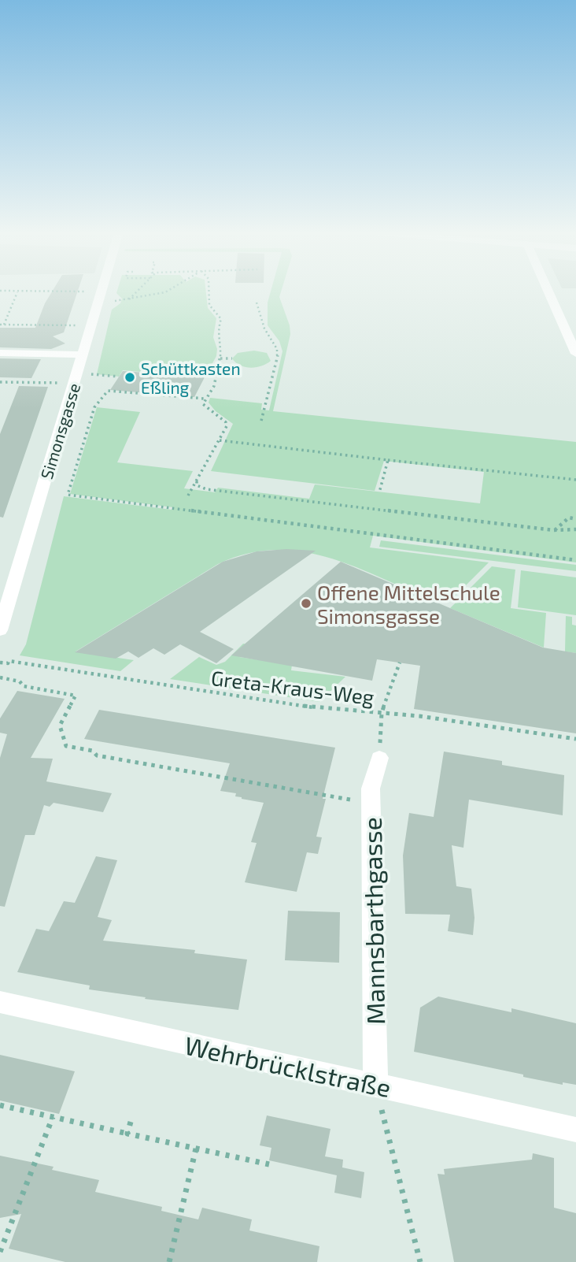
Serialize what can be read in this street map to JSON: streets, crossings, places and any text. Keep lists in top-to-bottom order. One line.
{"streets":{"street":["Simonsgasse","Mannsbarthgasse","Wehrbrücklstraße"],"path":["Greta-Kraus-Weg"]},"crossings":[["Mannsbarthgasse","Wehrbrücklstraße"]],"places":["Schüttkasten Eßling","Offene Mittelschule Simonsgasse"]}
